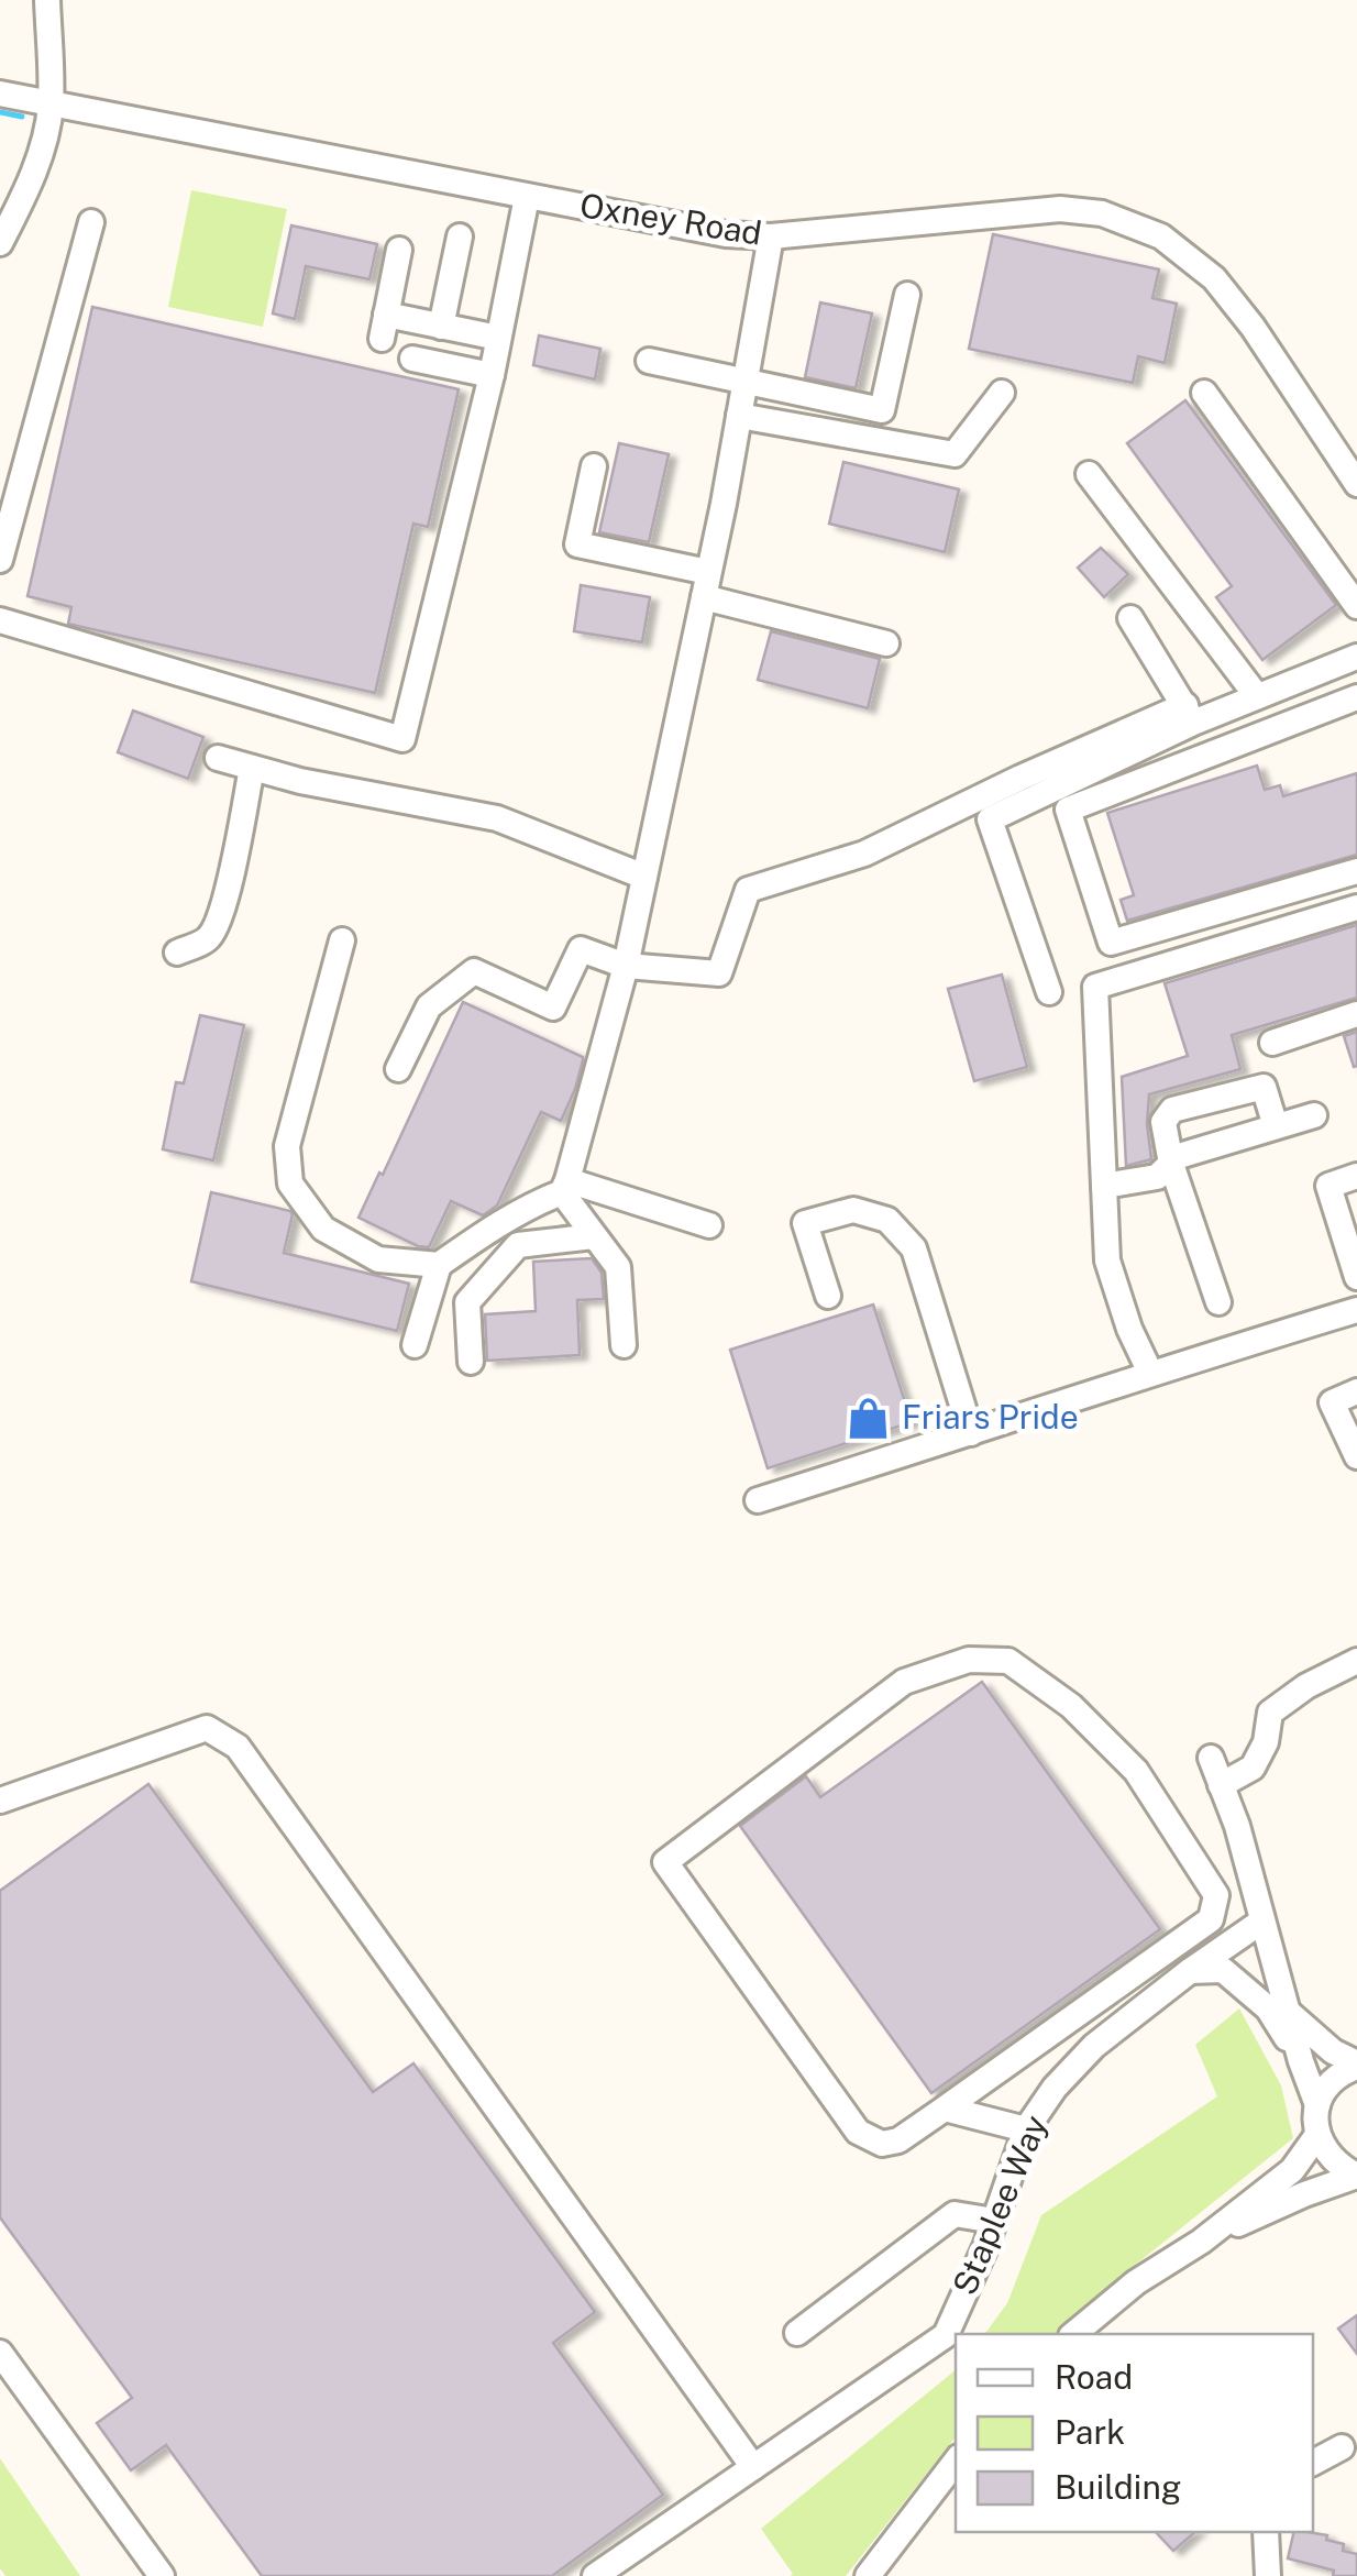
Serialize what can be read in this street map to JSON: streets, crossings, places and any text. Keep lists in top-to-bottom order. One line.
{"streets":{"street":["Oxney Road","Staplee Way"]},"places":{"shop":["Friars Pride"]},"legend":["Road","Park","Building"]}
